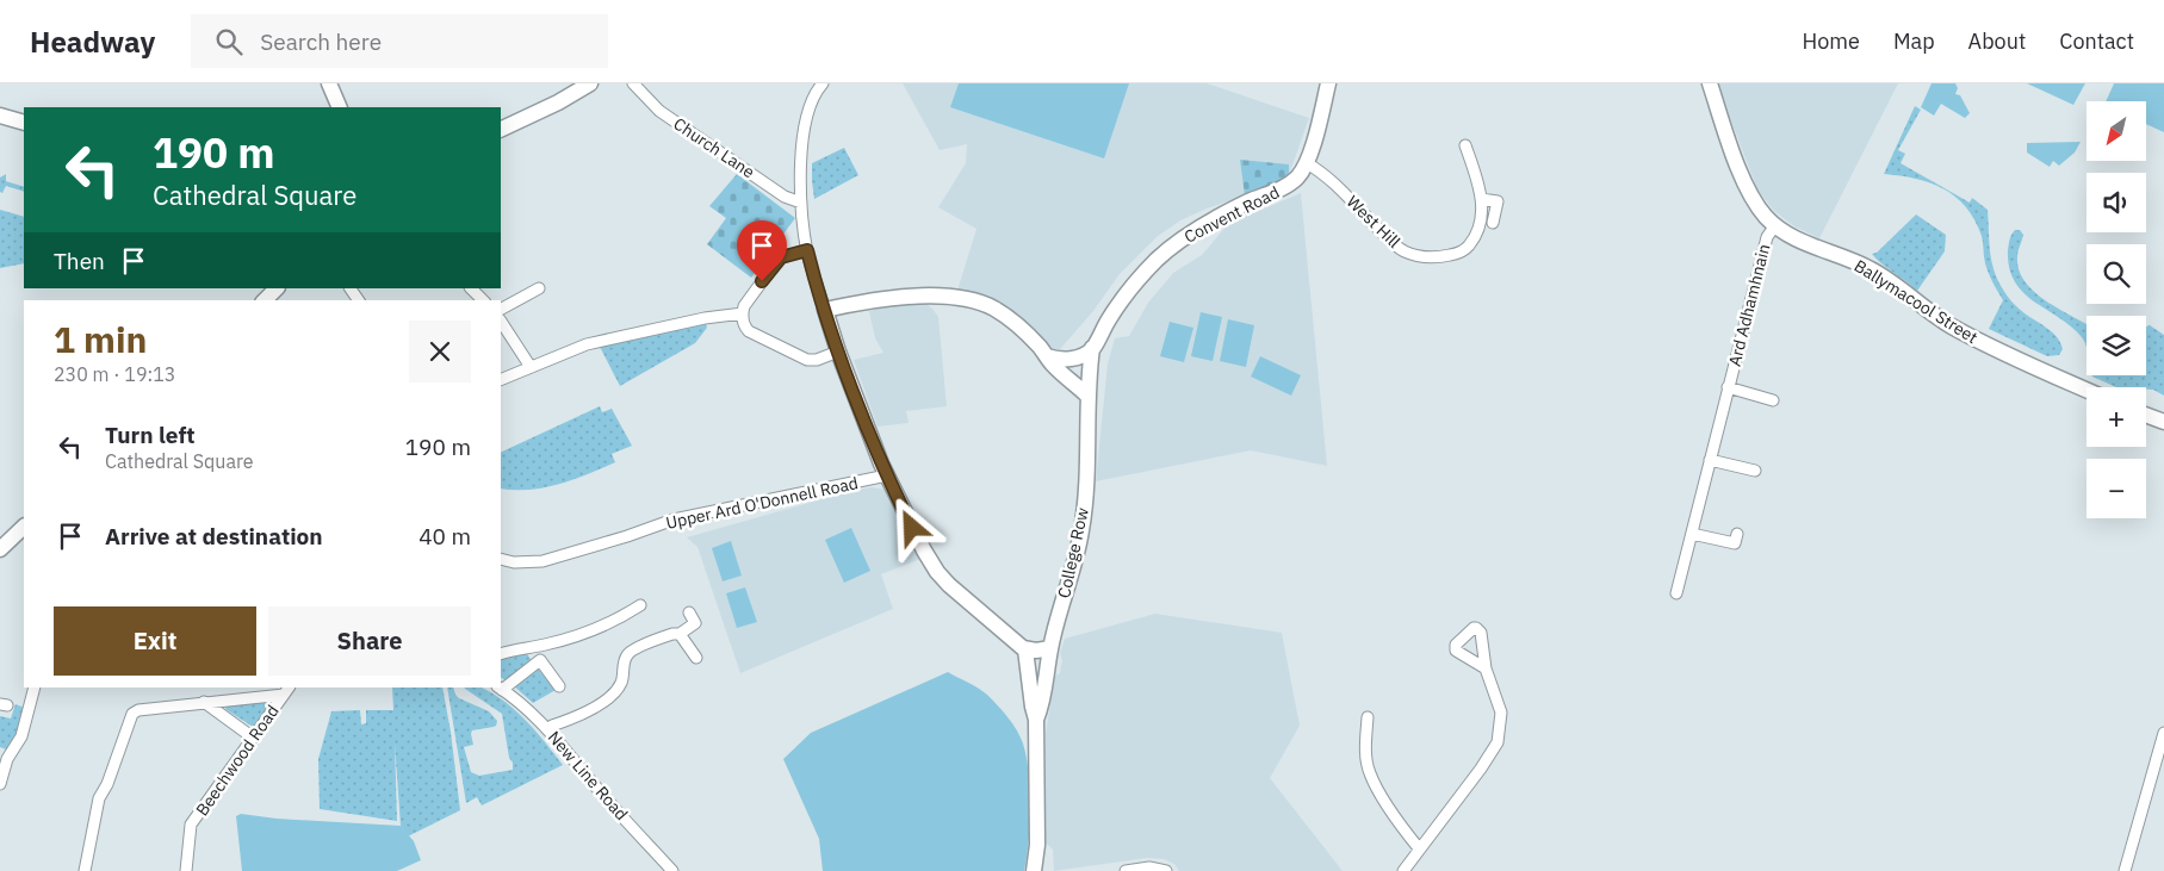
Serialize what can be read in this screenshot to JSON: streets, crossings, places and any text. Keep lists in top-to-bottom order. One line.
{"streets":{"street":["Church Lane","Convent Road","West Hill","Ballymacool Street","Ard Adhamhnain","Upper Ard O'Donnell Road","College Row","Beechwood Road","New Line Road"]},"crossings":[["Convent Road","West Hill"],["Convent Road","College Row"],["Ballymacool Street","Ard Adhamhnain"]],"north":"bottom left","page":{"header":"Headway","search":"Search here","nav":["Home","Map","About","Contact"],"map_buttons":["+","−"],"turn":["190 m","Cathedral Square"],"then":"Then","heading":["1 min","230 m · 19:13"],"list":[{"name":"Turn left","note":"Cathedral Square","value":"190 m"},{"name":"Arrive at destination","value":"40 m"}],"buttons":["Exit","Share"]}}
